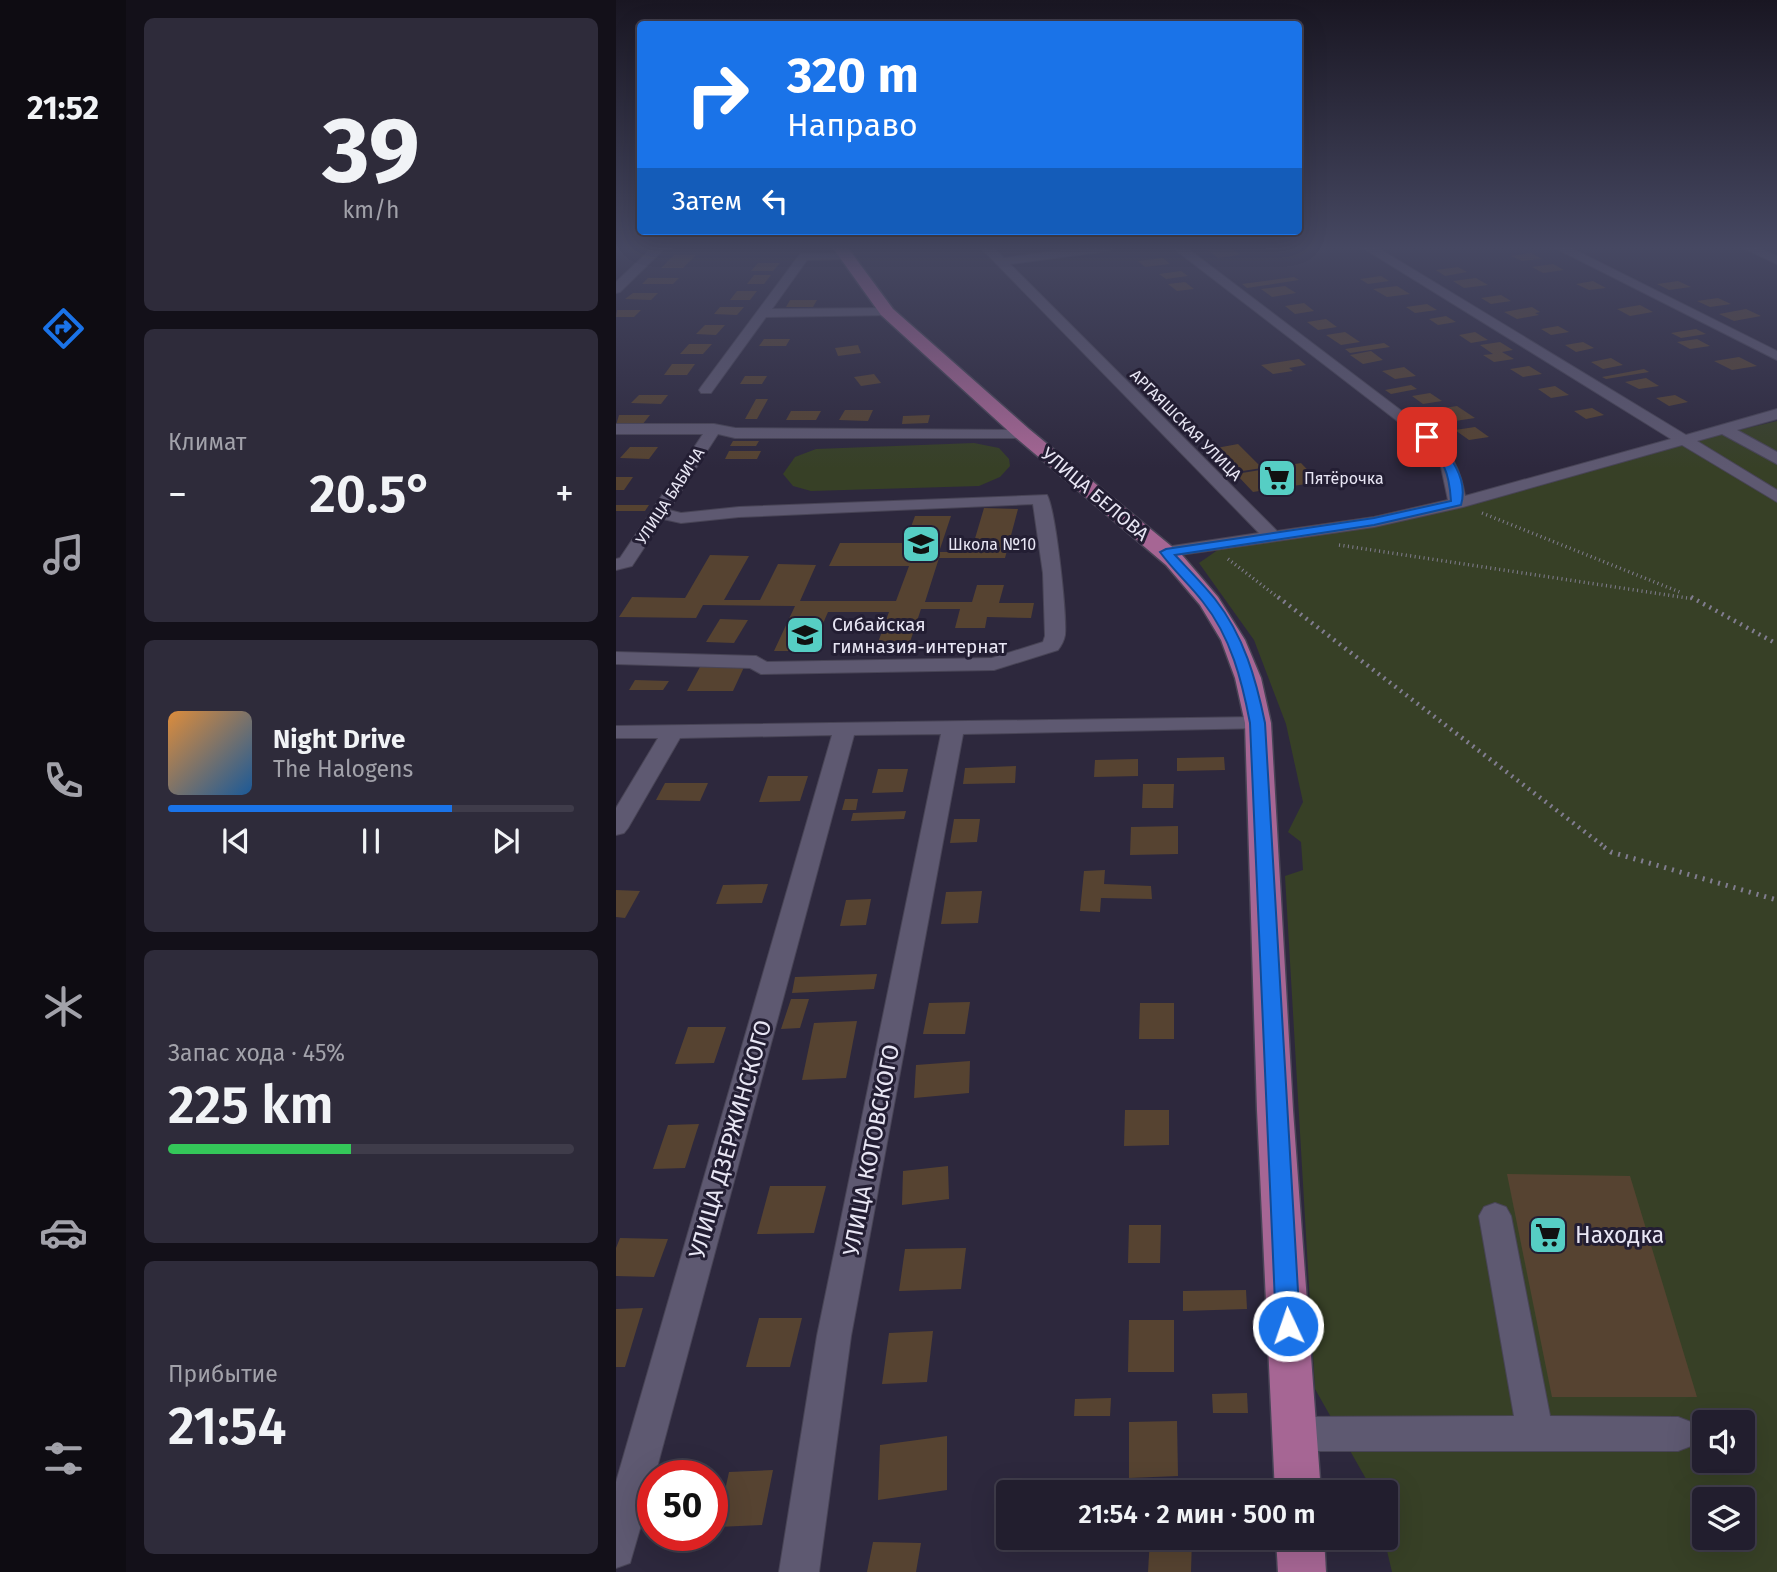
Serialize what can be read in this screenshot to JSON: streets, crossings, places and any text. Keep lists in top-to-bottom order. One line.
{"streets":{"main road":["УЛИЦА БЕЛОВА"],"street":["АРГАЯШСКАЯ УЛИЦА","УЛИЦА БАБИЧА","УЛИЦА ДЗЕРЖИНСКОГО","УЛИЦА КОТОВСКОГО"]},"crossings":[["УЛИЦА БЕЛОВА","УЛИЦА БАБИЧА"]],"places":{"supermarket":["Пятёрочка","Находка"],"school or university":["Школа №10","Сибайская гимназия-интернат"]},"page":{"tabs":"21:52","tile":[["39","km/h"],"Климат",["Запас хода · 45%","225 km"],["Прибытие","21:54"]],"turn":["320 m","Направо"],"then":"Затем","heat":["−","20.5°","+"],"song":["Night Drive","The Halogens"],"limit":"50","trip":"21:54 · 2 мин · 500 m"}}
